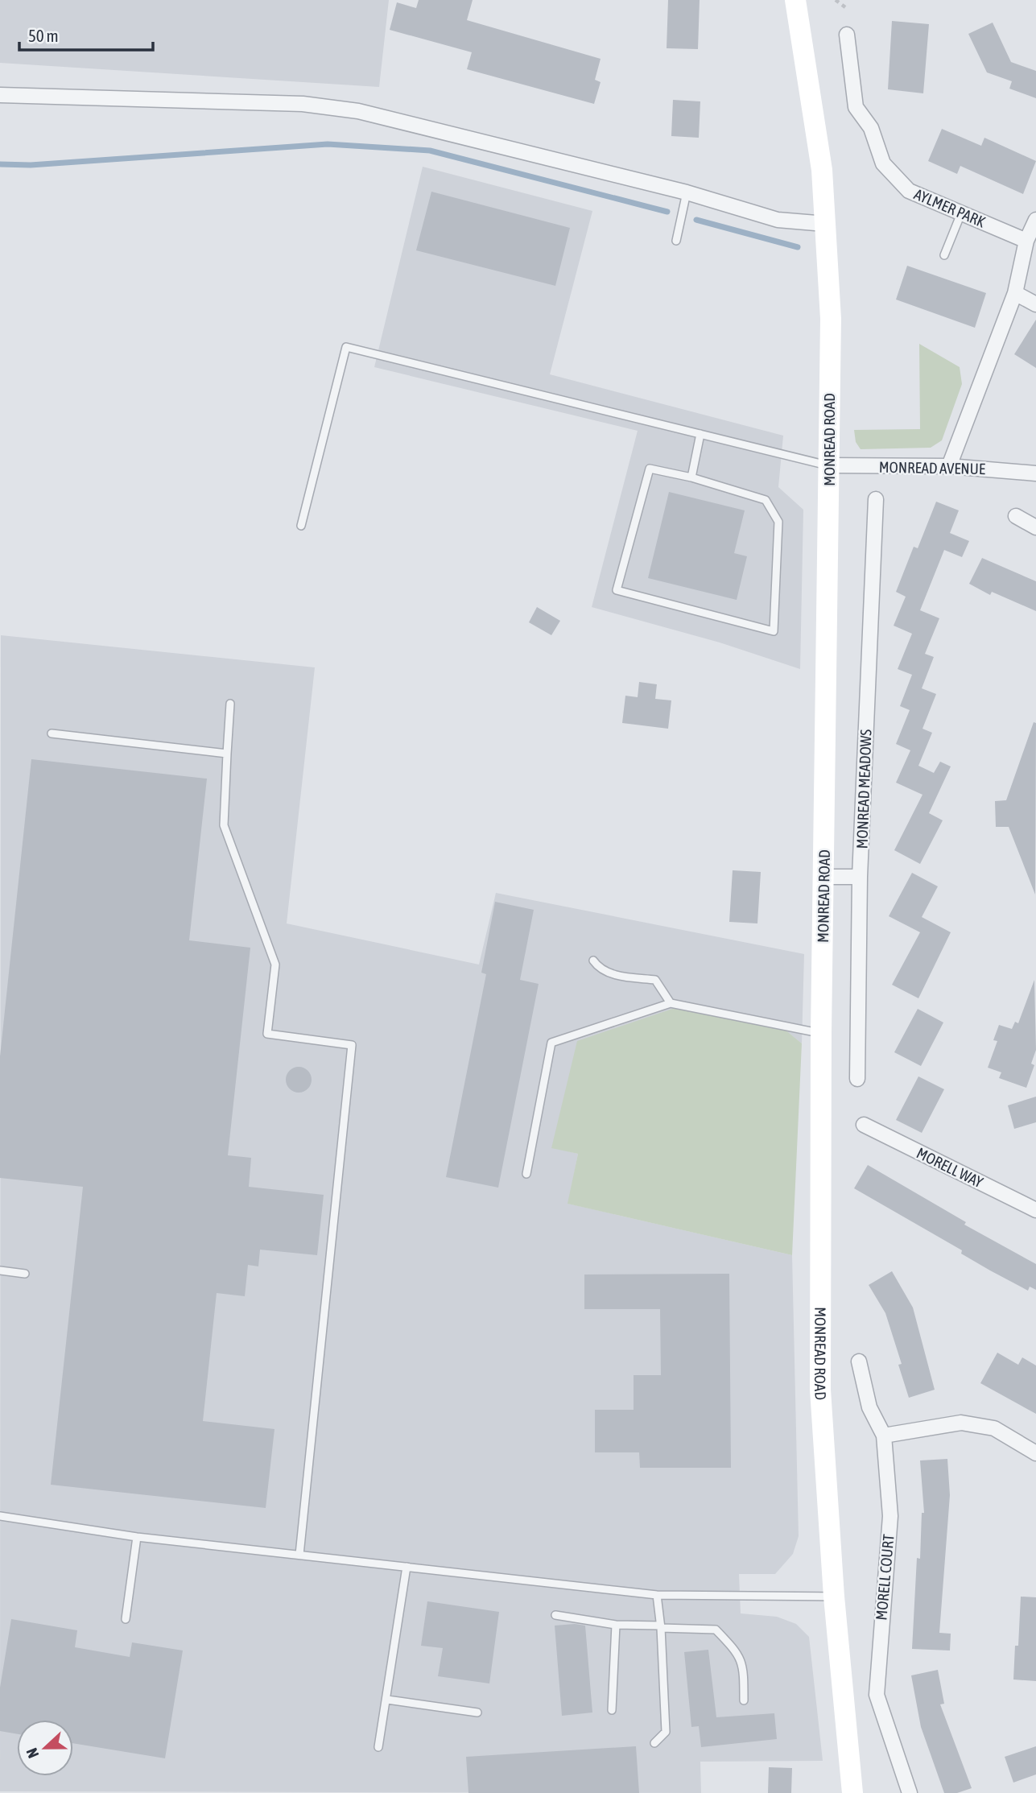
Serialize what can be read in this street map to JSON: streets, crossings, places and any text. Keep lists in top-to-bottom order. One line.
{"streets":{"street":["AYLMER PARK","MONREAD ROAD","MONREAD AVENUE","MONREAD MEADOWS","MORELL WAY","MORELL COURT"]},"crossings":[["MONREAD ROAD","MONREAD AVENUE"]],"scale_bar":"50 m","north":"left"}
